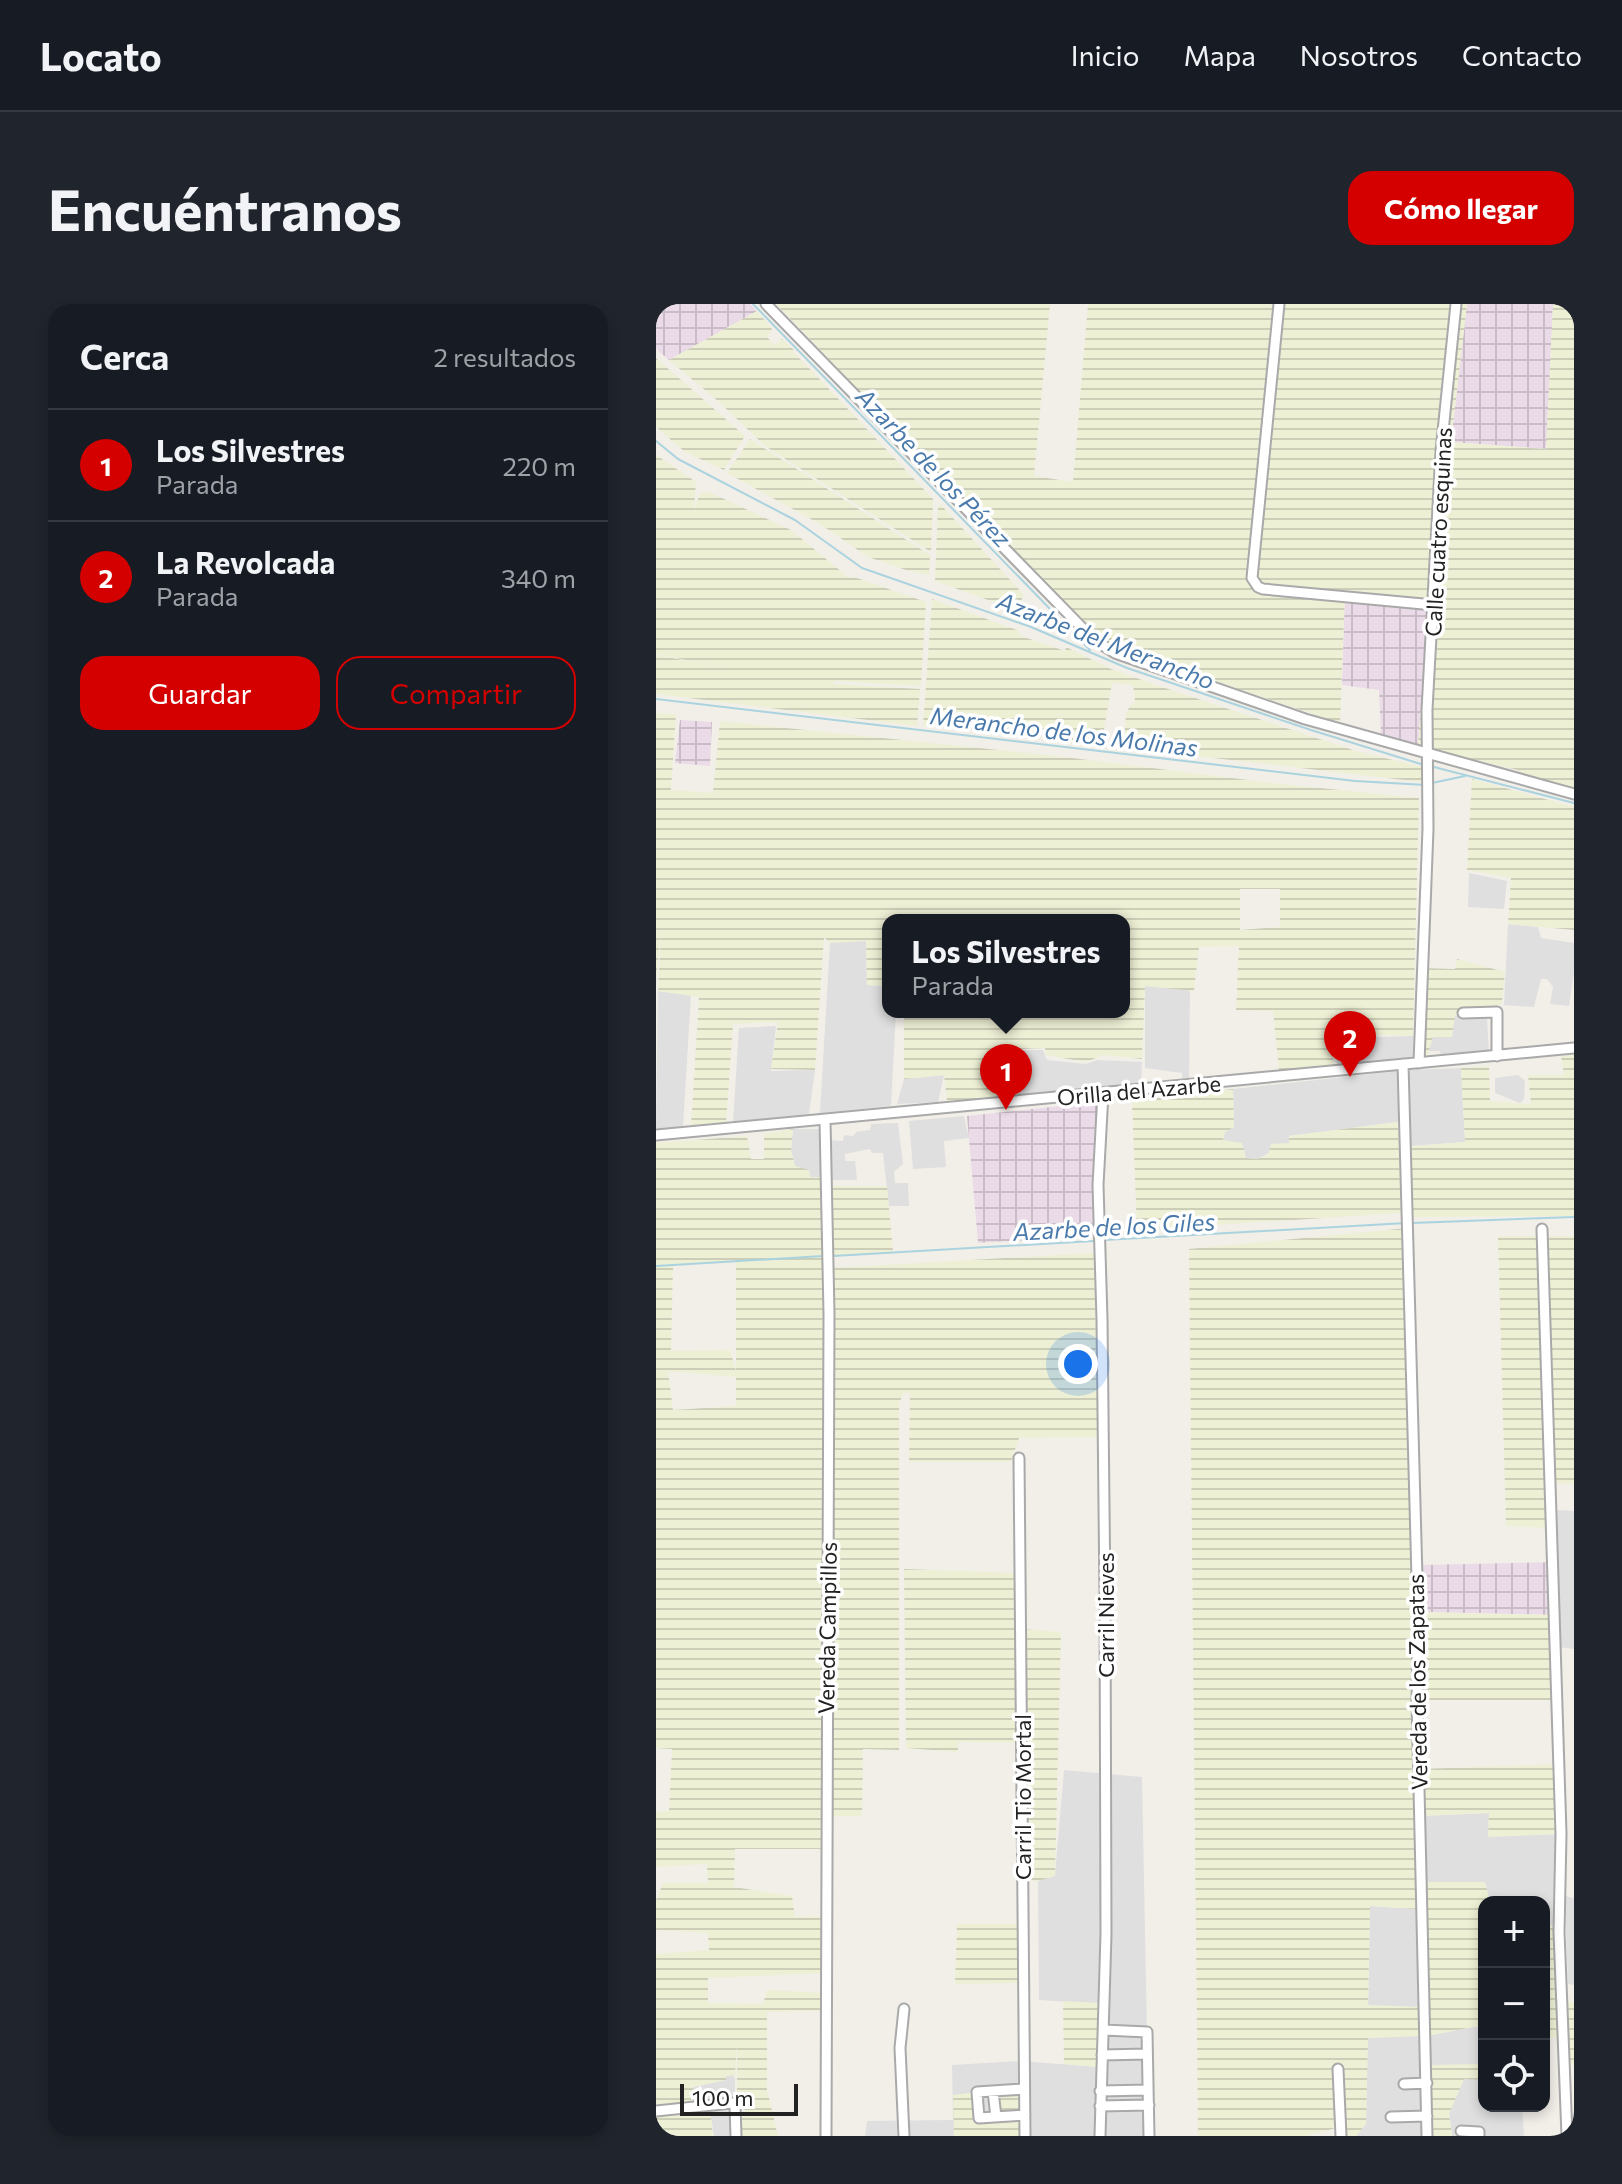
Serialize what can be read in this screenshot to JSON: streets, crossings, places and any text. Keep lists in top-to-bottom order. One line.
{"streets":{"street":["Calle cuatro esquinas","Orilla del Azarbe","Carril Nieves","Vereda Campillos","Vereda de los Zapatas","Carril Tio Mortal"]},"crossings":[["Calle cuatro esquinas","Orilla del Azarbe"],["Orilla del Azarbe","Carril Nieves"],["Orilla del Azarbe","Vereda Campillos"],["Orilla del Azarbe","Vereda de los Zapatas"]],"water":["Azarbe de los Pérez","Azarbe del Merancho","Merancho de los Molinas","Azarbe de los Giles"],"scale_bar":"100 m","page":{"header":"Locato","nav":["Inicio","Mapa","Nosotros","Contacto"],"buttons":["Cómo llegar",["Guardar","Compartir"]],"title":"Encuéntranos","heading":["Cerca","2 resultados"],"list":[{"mark":"1","name":"Los Silvestres","note":"Parada","value":"220 m"},{"mark":"2","name":"La Revolcada","note":"Parada","value":"340 m"}],"popup":["Los Silvestres","Parada"],"pins":["2","1"],"map_buttons":["+","−"],"scale":"100 m"}}
